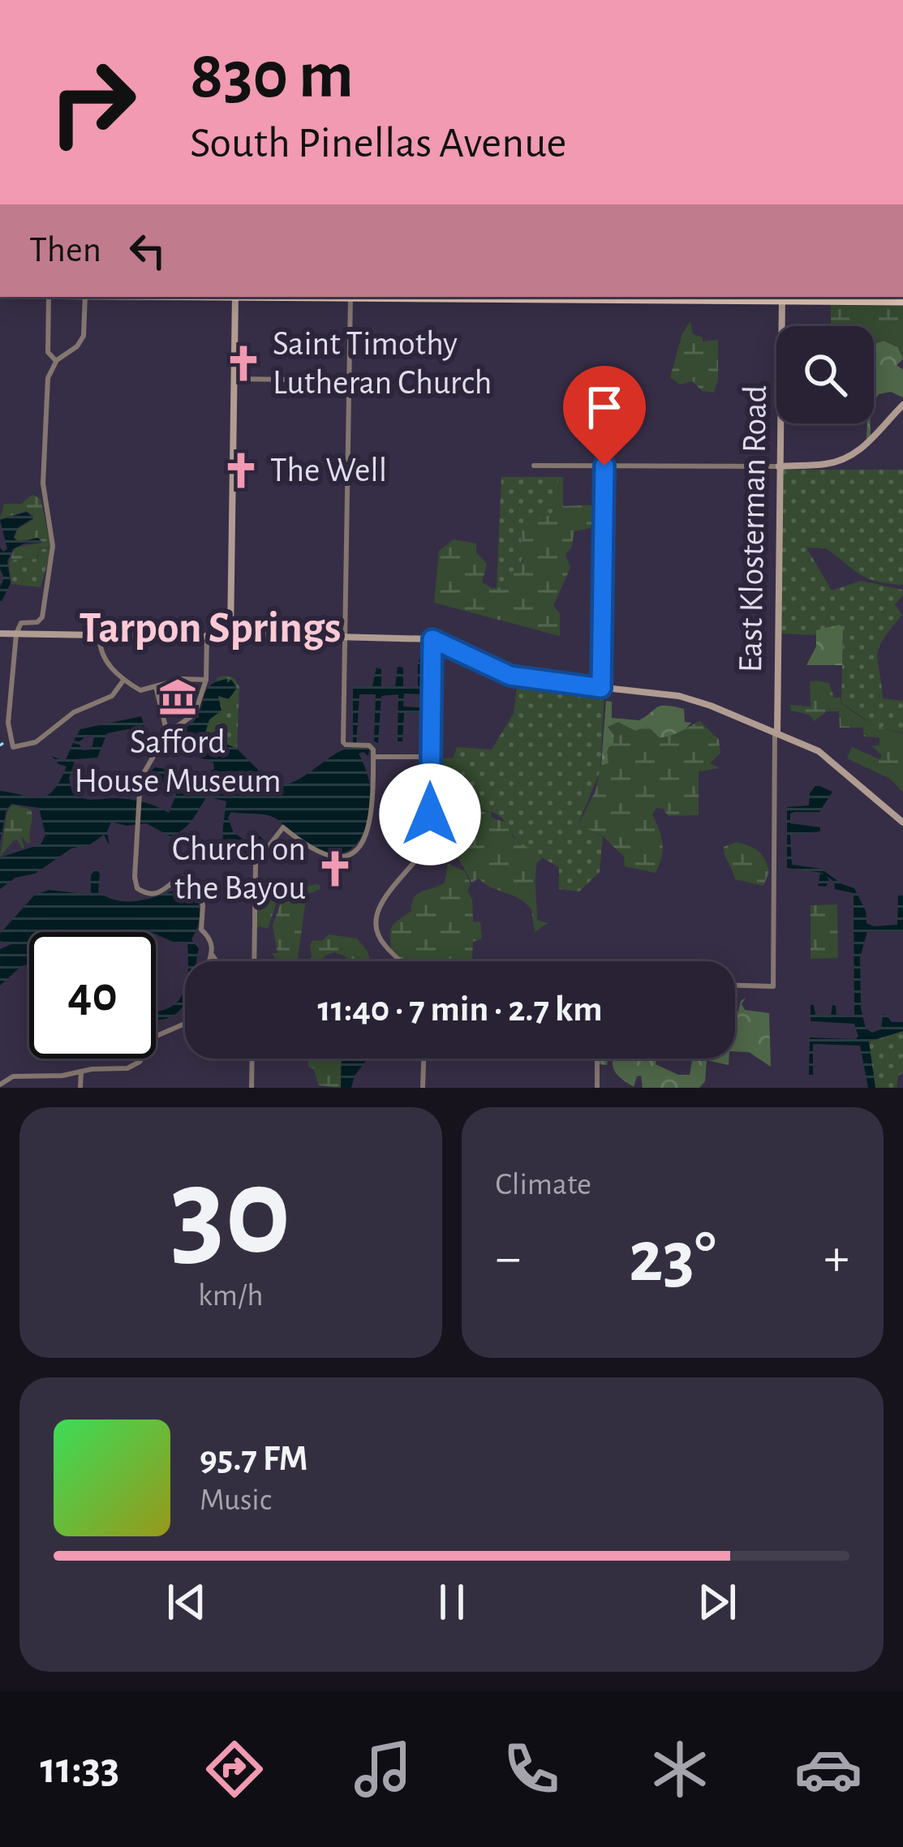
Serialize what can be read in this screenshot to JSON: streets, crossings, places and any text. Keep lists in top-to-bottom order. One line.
{"streets":{"main road":["East Klosterman Road"]},"districts":["Tarpon Springs"],"places":{"church":["Saint Timothy Lutheran Church","The Well","Church on the Bayou"],"museum":["Safford House Museum"]},"page":{"turn":["830 m","South Pinellas Avenue"],"then":"Then","limit":"40","trip":"11:40 · 7 min · 2.7 km","tile":[["30","km/h"],"Climate"],"heat":["−","23°","+"],"song":["95.7 FM","Music"],"tabs":"11:33"}}
